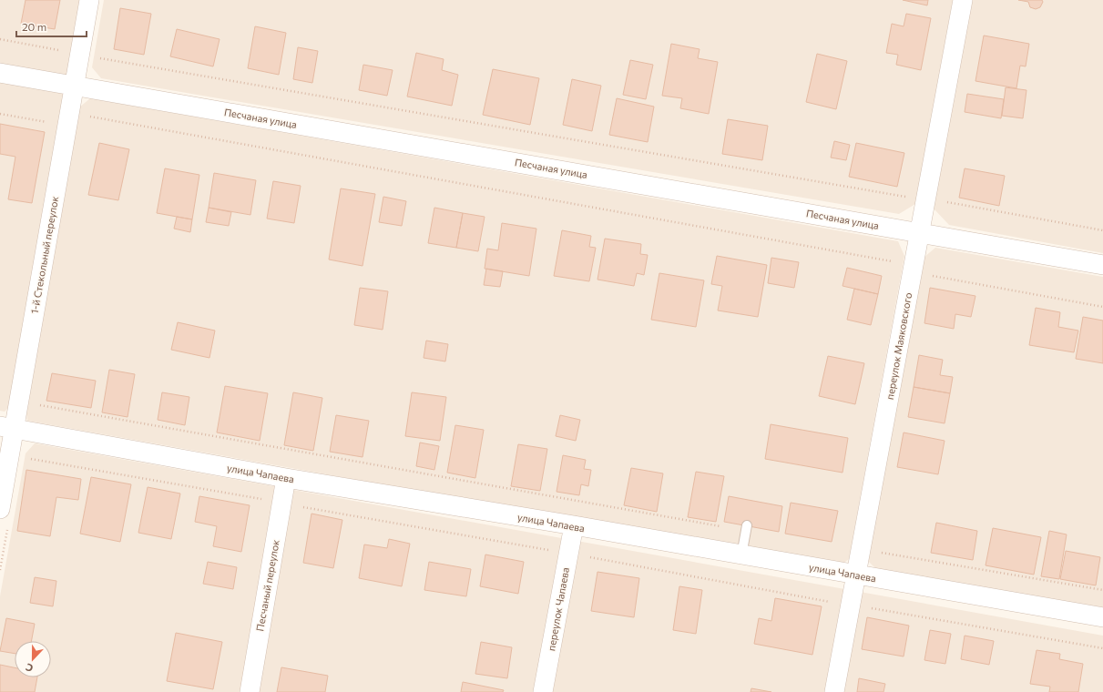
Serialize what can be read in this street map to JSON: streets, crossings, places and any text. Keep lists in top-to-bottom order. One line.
{"streets":{"street":["Песчаная улица","1-й Стекольный переулок","переулок Маяковского","улица Чапаева","Песчаный переулок","переулок Чапаева"]},"crossings":[["Песчаная улица","1-й Стекольный переулок"],["Песчаная улица","переулок Маяковского"],["1-й Стекольный переулок","улица Чапаева"],["переулок Маяковского","улица Чапаева"],["улица Чапаева","Песчаный переулок"],["улица Чапаева","переулок Чапаева"]],"scale_bar":"20 m","north":"bottom"}
